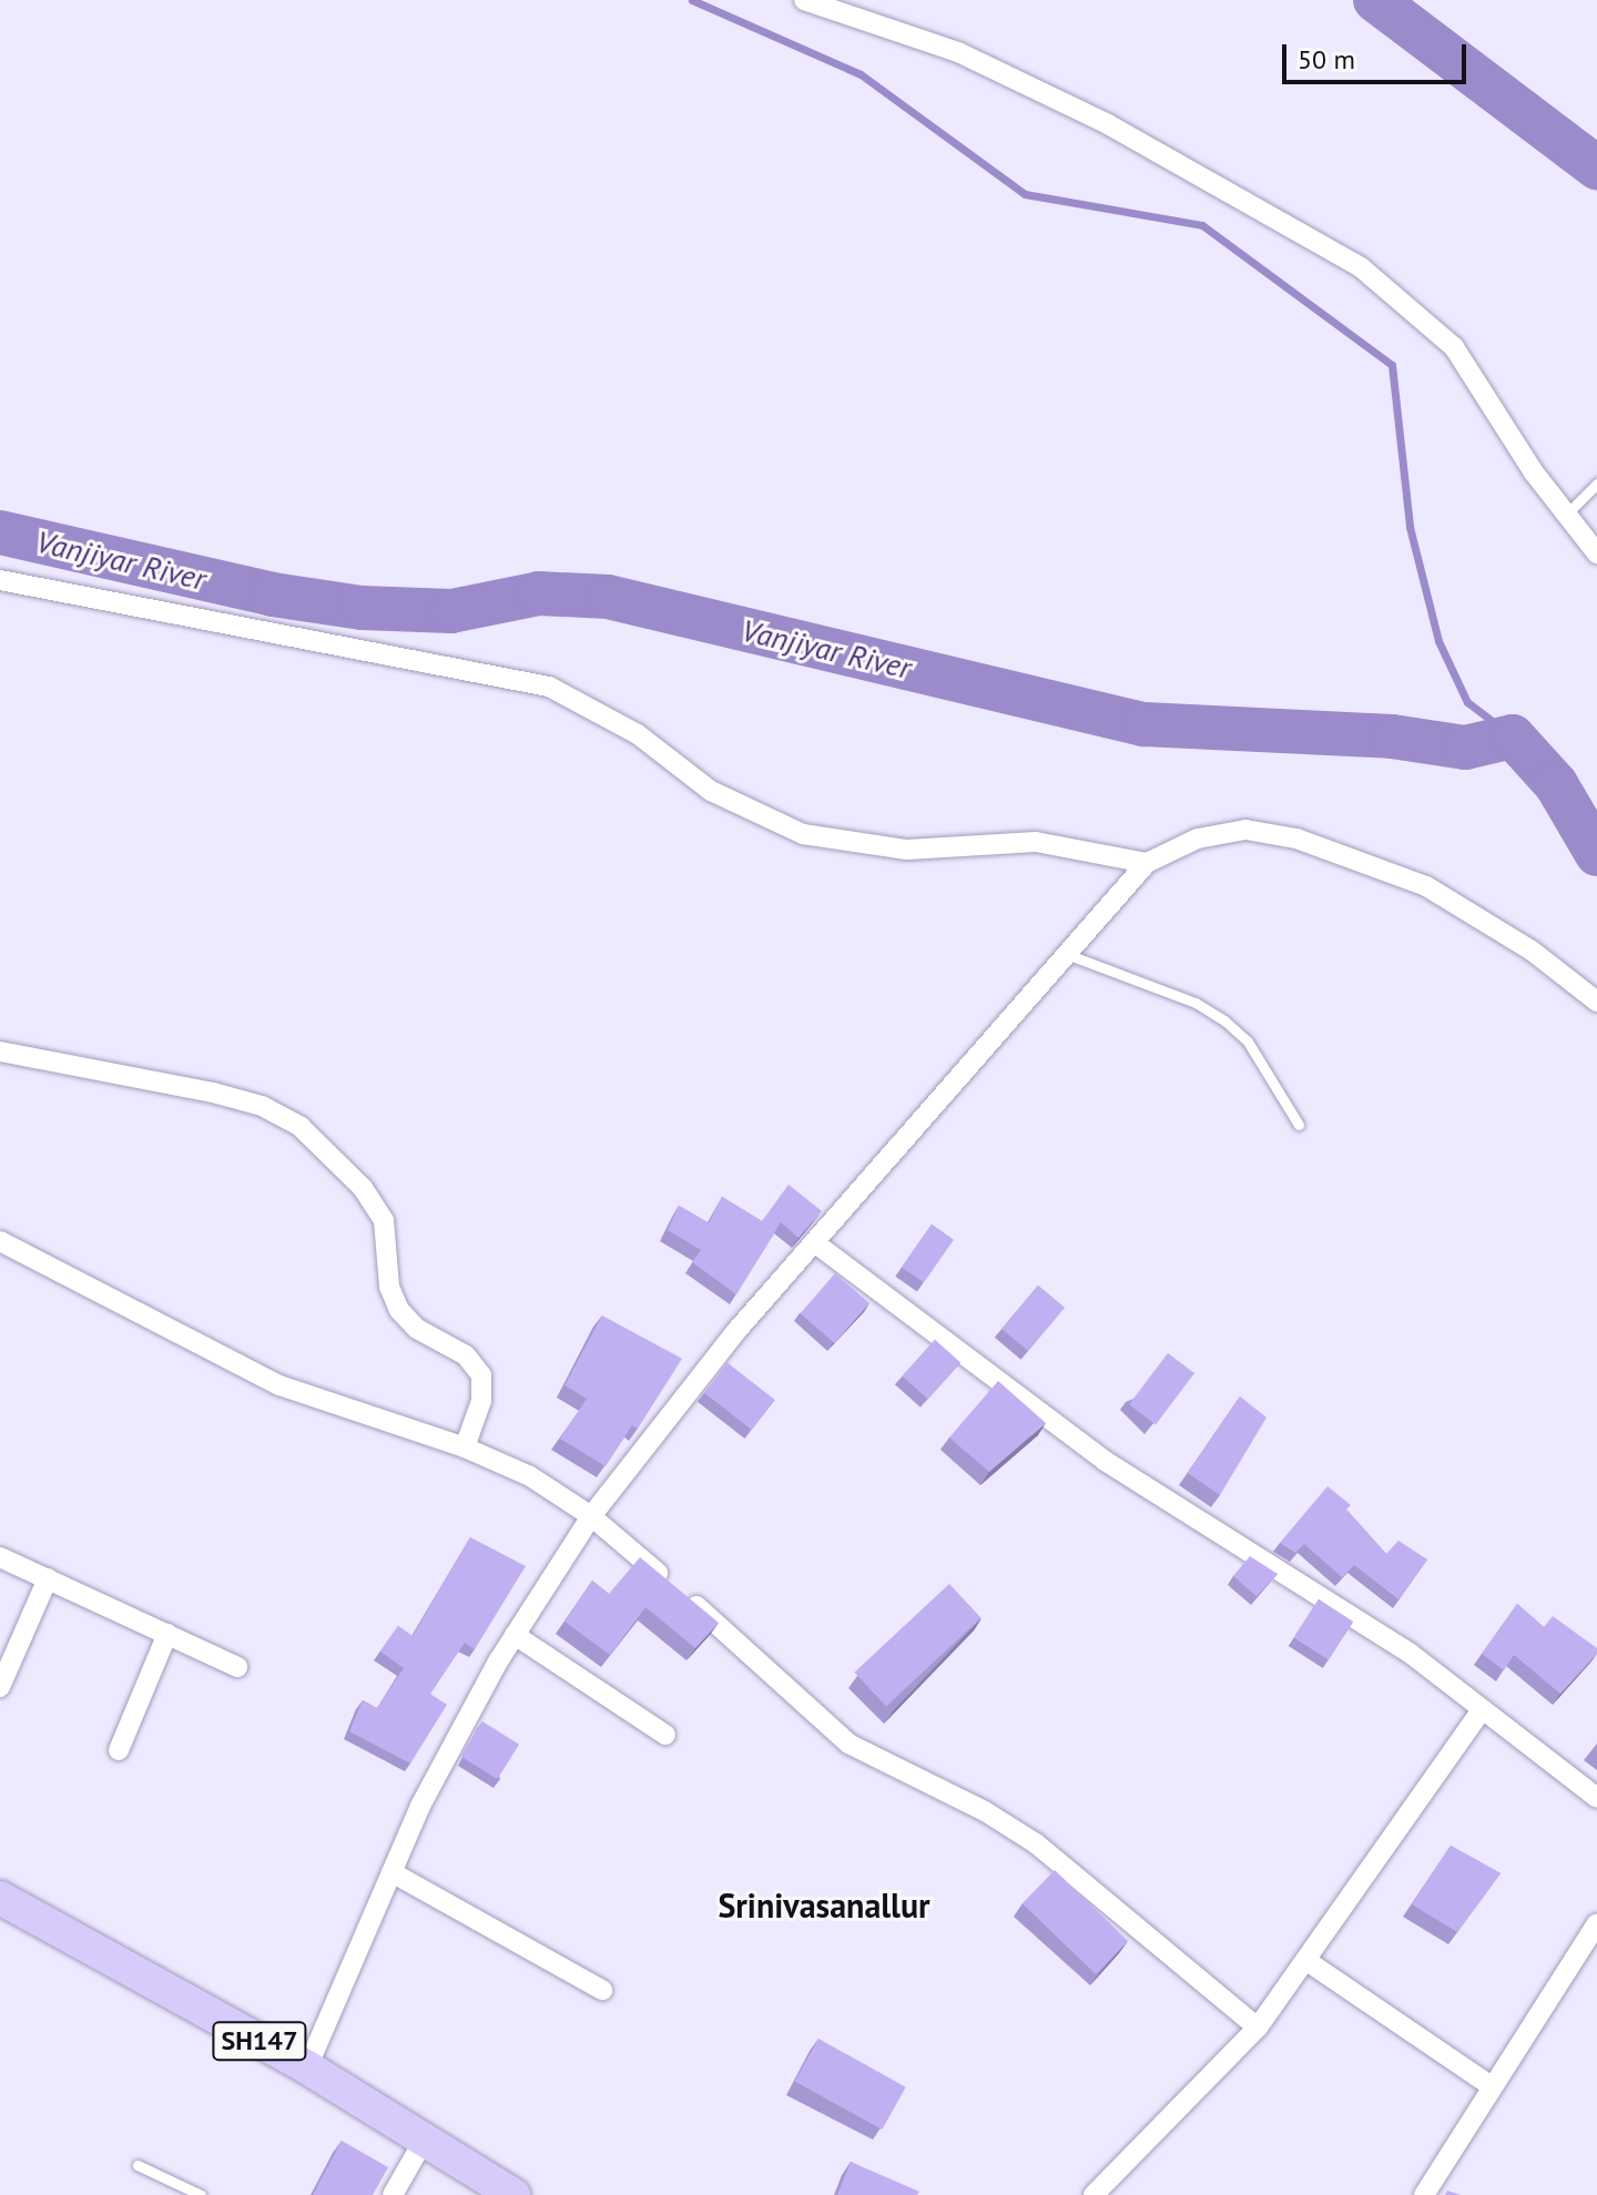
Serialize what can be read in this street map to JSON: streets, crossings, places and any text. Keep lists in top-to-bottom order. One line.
{"streets":{"main road":["SH147"]},"districts":["Srinivasanallur"],"water":["Vanjiyar River"],"scale_bar":"50 m"}
